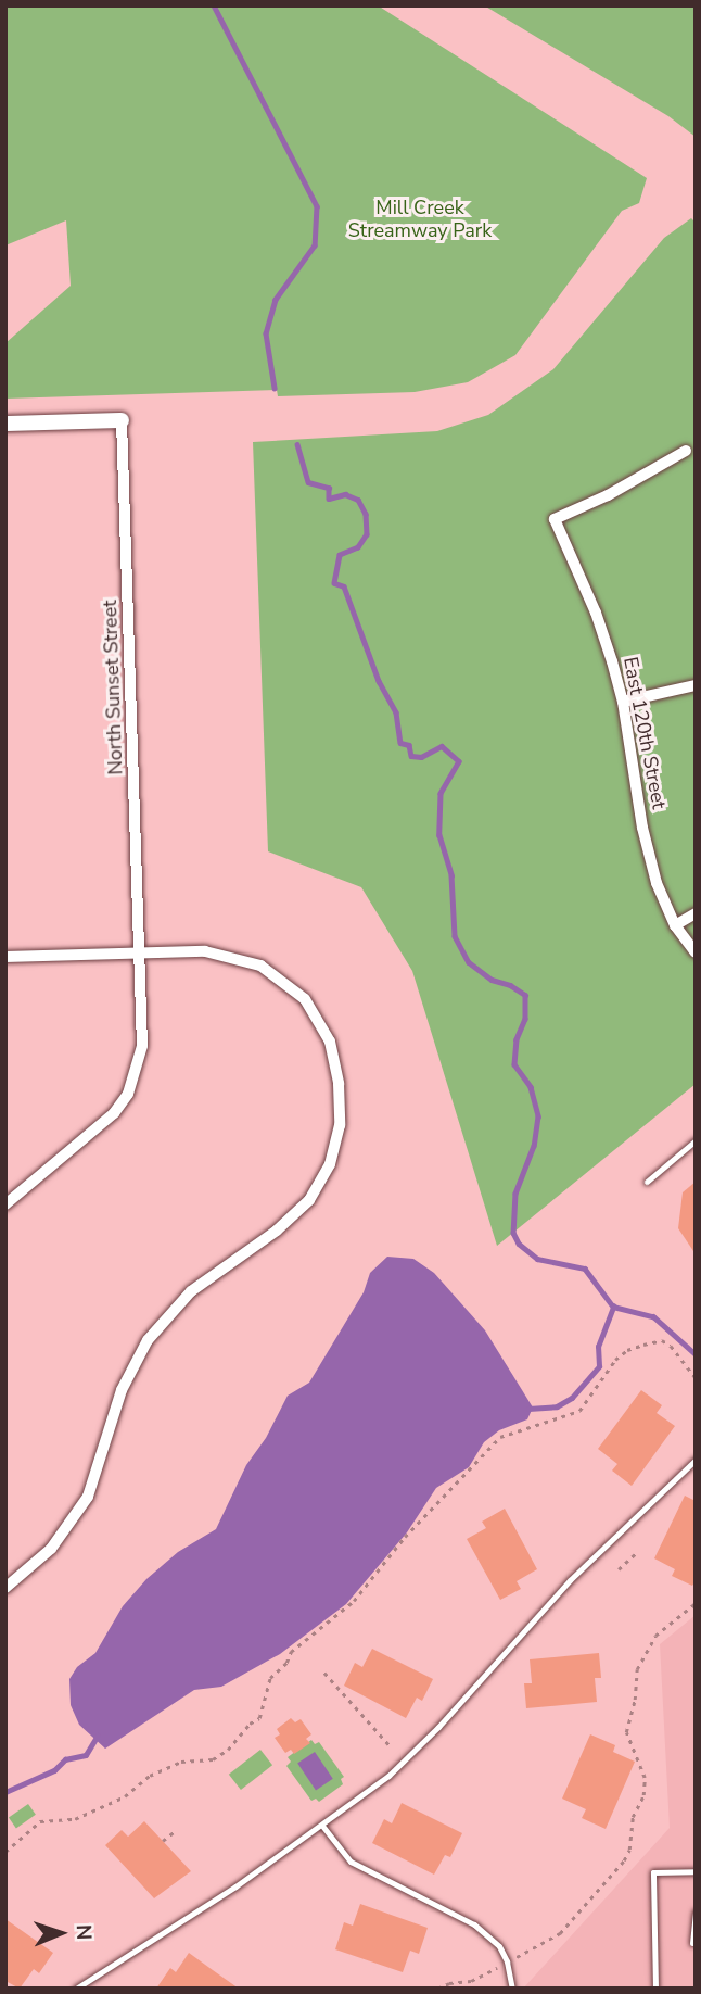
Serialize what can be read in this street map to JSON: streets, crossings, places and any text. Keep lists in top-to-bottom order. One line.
{"streets":{"street":["North Sunset Street","East 120th Street"]},"parks":["Mill Creek Streamway Park"],"north":"right"}
